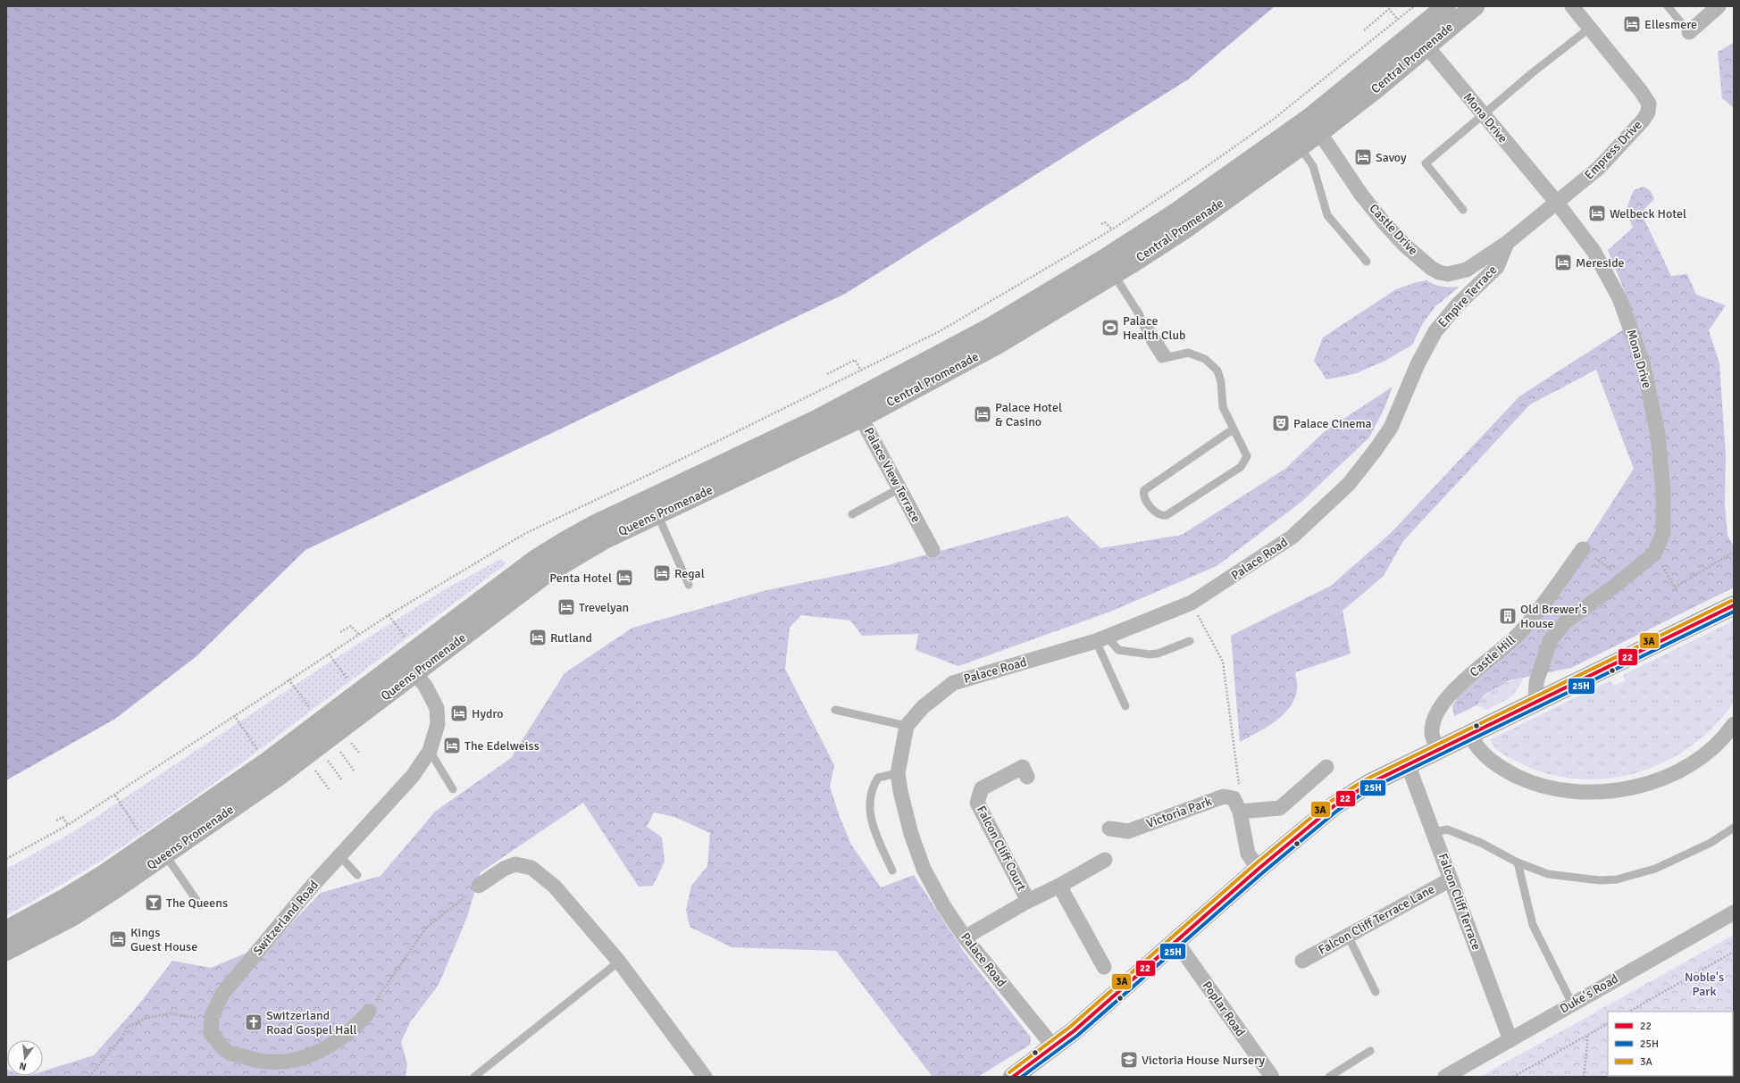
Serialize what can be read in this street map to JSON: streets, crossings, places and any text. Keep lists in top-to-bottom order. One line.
{"streets":{"main road":["Central Promenade","Queens Promenade"],"street":["Mona Drive","Empress Drive","Castle Drive","Empire Terrace","Palace View Terrace","Palace Road","Castle Hill","Victoria Park","Falcon Cliff Court","Falcon Cliff Terrace","Switzerland Road","Falcon Cliff Terrace Lane","Duke's Road","Poplar Road"]},"crossings":[["Central Promenade","Mona Drive"],["Central Promenade","Castle Drive"],["Central Promenade","Palace View Terrace"],["Central Promenade","Queens Promenade"],["Mona Drive","Empress Drive"],["Mona Drive","Empire Terrace"],["Empress Drive","Empire Terrace"],["Castle Drive","Empire Terrace"],["Empire Terrace","Palace Road"],["Palace View Terrace","Queens Promenade"],["Queens Promenade","Switzerland Road"],["Palace Road","Falcon Cliff Court"],["Falcon Cliff Terrace","Falcon Cliff Terrace Lane"],["Falcon Cliff Terrace","Duke's Road"]],"parks":["Noble's Park"],"places":{"hotel":["Ellesmere","Savoy","Welbeck Hotel","Mereside","Palace Hotel & Casino","Regal","Penta Hotel","Trevelyan","Rutland","Hydro","The Edelweiss","Kings Guest House"],"sports":["Palace Health Club"],"theatre":["Palace Cinema"],"building":["Old Brewer's House"],"bar":["The Queens"],"church":["Switzerland Road Gospel Hall"],"school or university":["Victoria House Nursery"]},"lines":["transit line 3A","transit line 22","transit line 25H"],"legend":["22","25H","3A"],"north":"bottom"}
